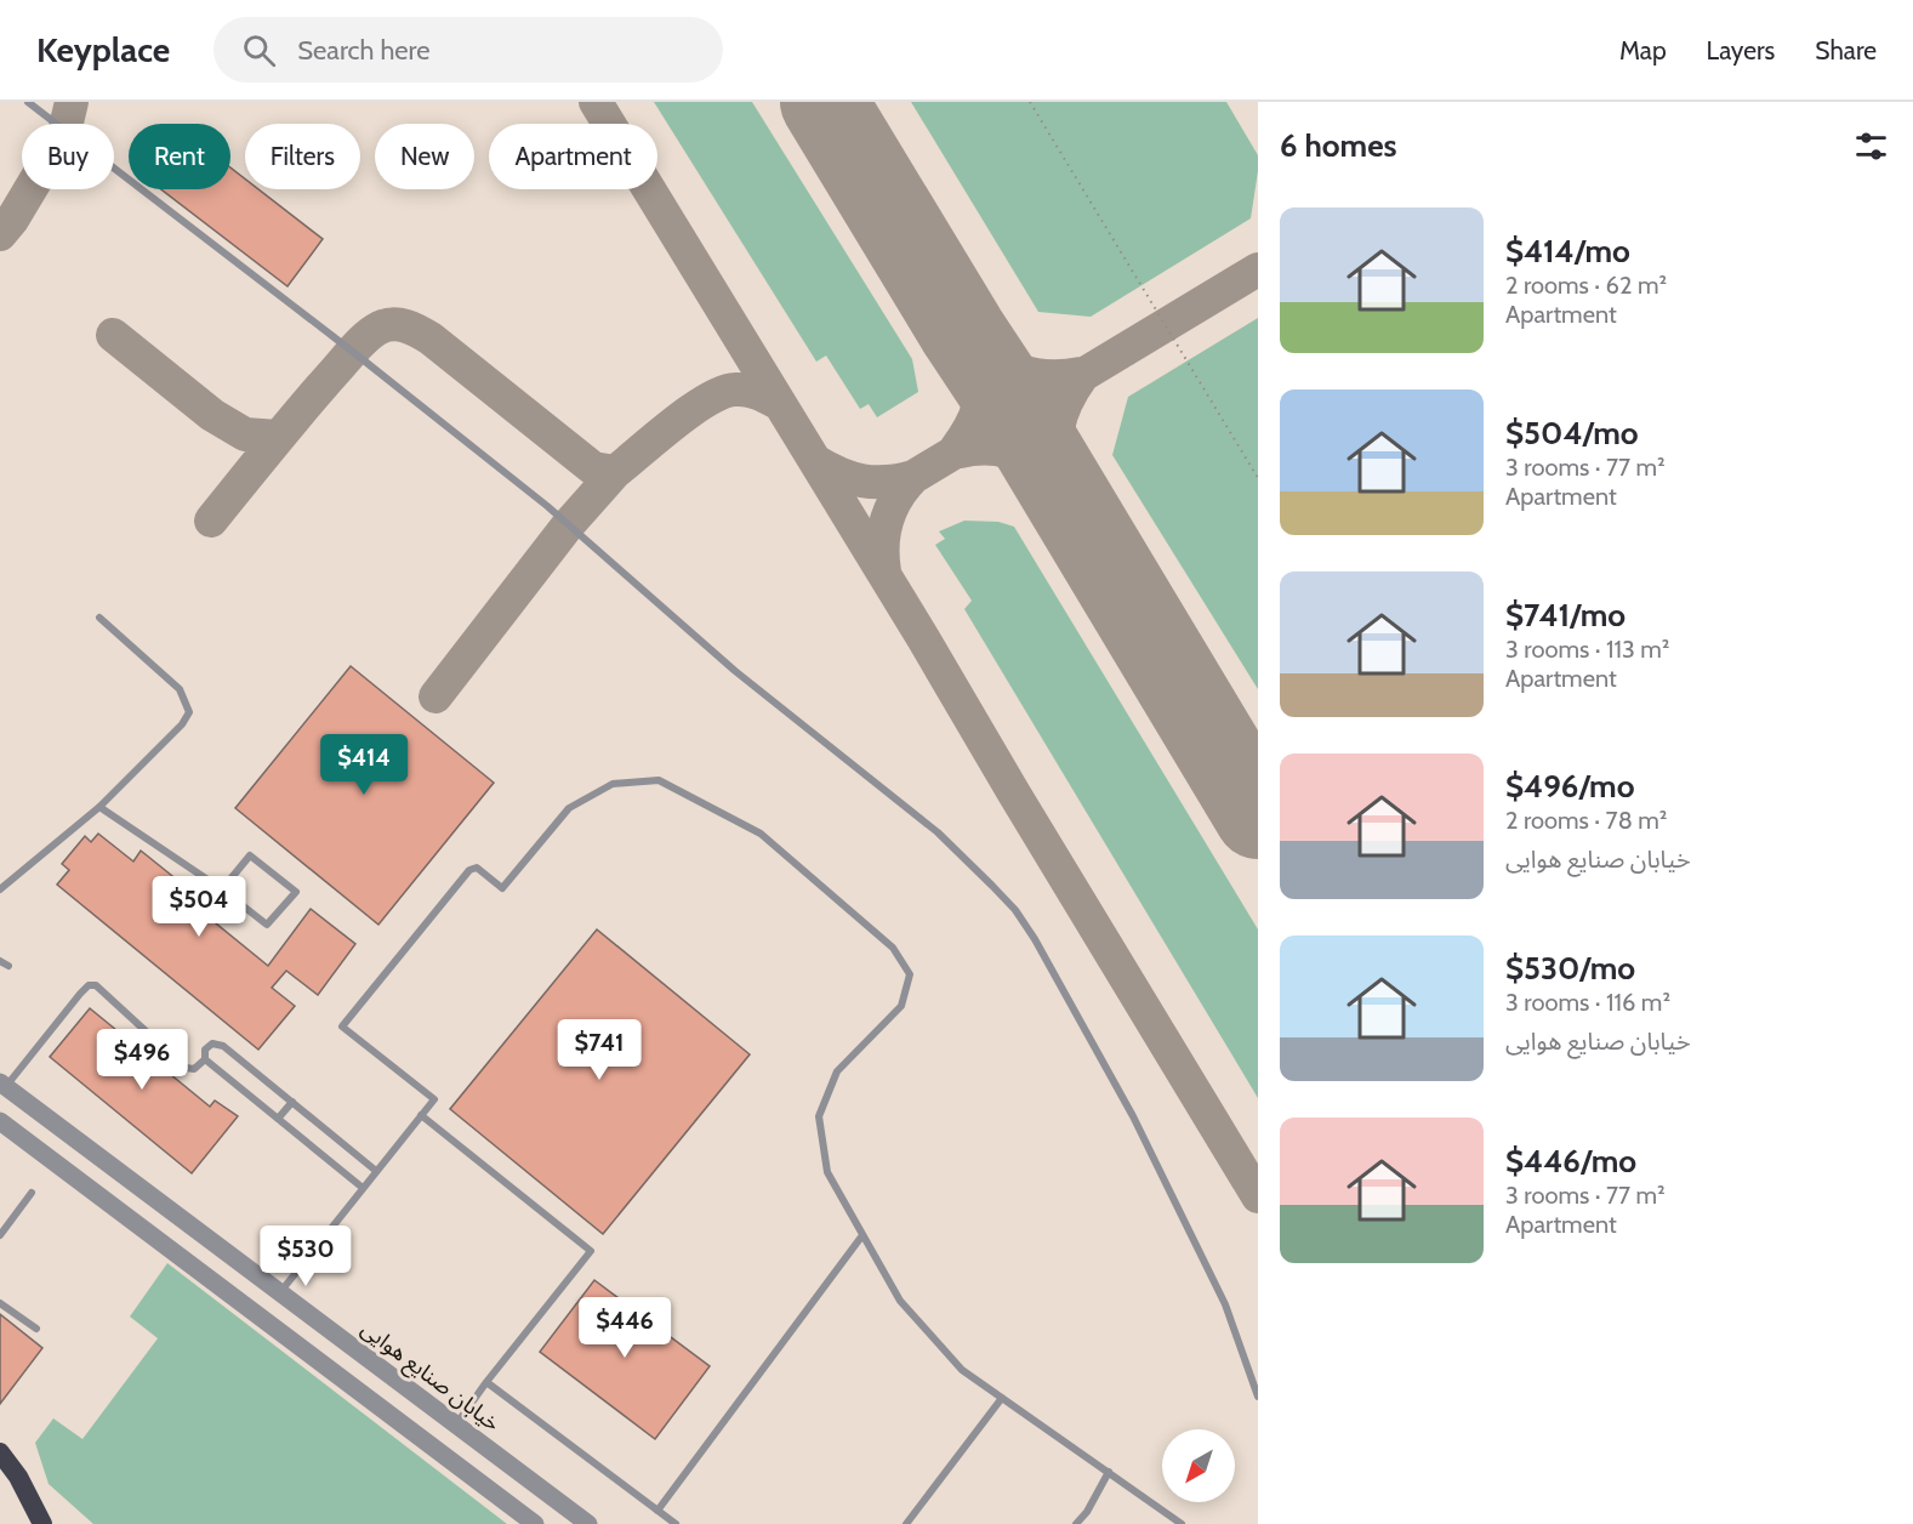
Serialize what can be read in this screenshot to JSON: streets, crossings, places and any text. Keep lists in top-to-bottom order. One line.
{"streets":{"street":["خیابان صنایع هوایی"]},"north":"bottom left","page":{"header":"Keyplace","search":"Search here","nav":["Map","Layers","Share"],"heading":"6 homes","chip":["Buy","Rent","Filters","New","Apartment"],"list":[{"name":"$414/mo","note":"2 rooms · 62 m² · Apartment"},{"name":"$504/mo","note":"3 rooms · 77 m² · Apartment"},{"name":"$741/mo","note":"3 rooms · 113 m² · Apartment"},{"name":"$496/mo","note":"2 rooms · 78 m² · خیابان صنایع هوایی"},{"name":"$530/mo","note":"3 rooms · 116 m² · خیابان صنایع هوایی"},{"name":"$446/mo","note":"3 rooms · 77 m² · Apartment"}],"price":["$414","$504","$741","$496","$530","$446"]}}
